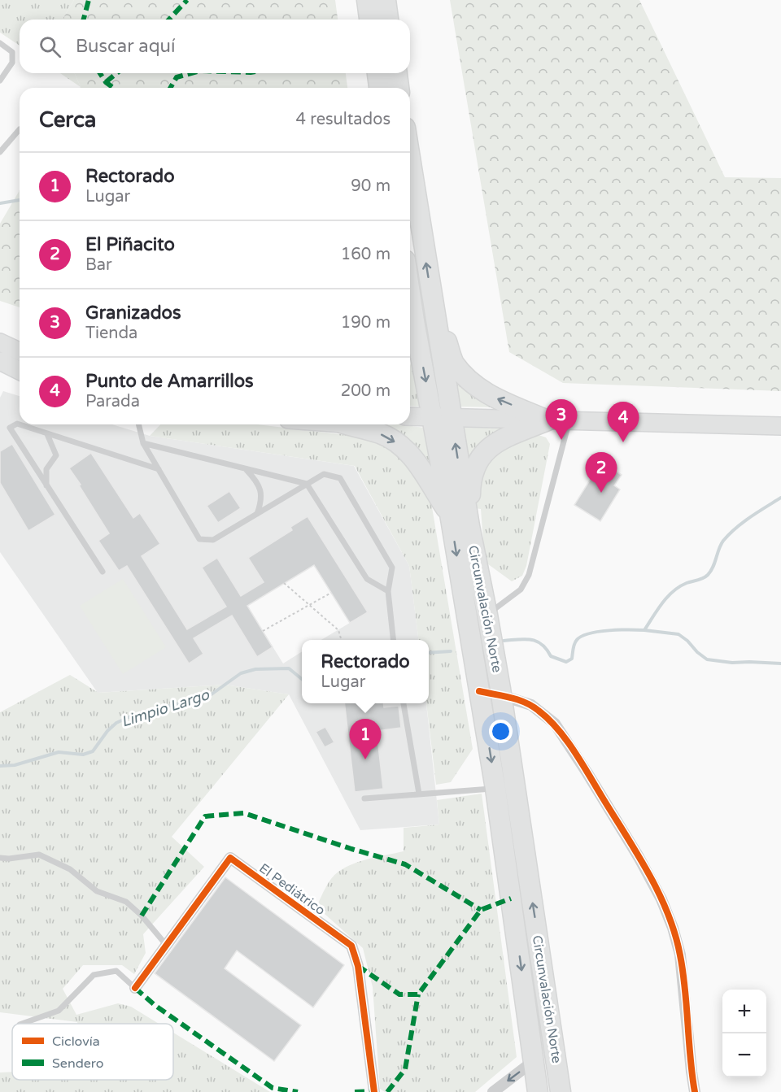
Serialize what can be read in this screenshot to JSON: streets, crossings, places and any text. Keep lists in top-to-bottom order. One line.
{"streets":{"highway":["Circunvalación Norte"],"street":["El Pediátrico"]},"water":["Limpio Largo"],"legend":["Ciclovía","Sendero"],"page":{"search":"Buscar aquí","heading":["Cerca","4 resultados"],"list":[{"mark":"1","name":"Rectorado","note":"Lugar","value":"90 m"},{"mark":"2","name":"El Piñacito","note":"Bar","value":"160 m"},{"mark":"3","name":"Granizados","note":"Tienda","value":"190 m"},{"mark":"4","name":"Punto de Amarrillos","note":"Parada","value":"200 m"}],"pins":["3","4","2","1"],"popup":["Rectorado","Lugar"],"map_buttons":["+","−"]}}
